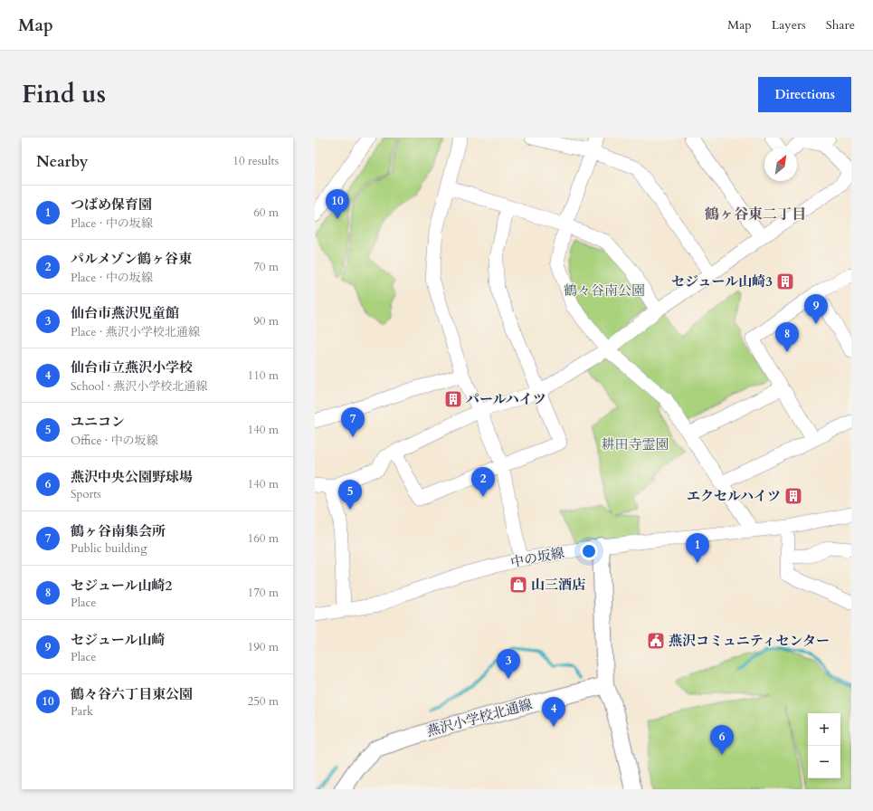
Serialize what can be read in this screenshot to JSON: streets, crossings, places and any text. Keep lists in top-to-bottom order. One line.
{"streets":{"street":["中の坂線","燕沢小学校北通線"]},"districts":["鶴ヶ谷東二丁目"],"parks":["鶴々谷南公園","耕田寺霊園"],"places":{"building":["セジュール山崎3","パールハイツ","エクセルハイツ"],"shop":["山三酒店"],"public building":["燕沢コミュニティセンター"]},"north":"top right","page":{"header":"Map","nav":["Map","Layers","Share"],"title":"Find us","buttons":"Directions","heading":["Nearby","10 results"],"list":[{"mark":"1","name":"つばめ保育園","note":"Place · 中の坂線","value":"60 m"},{"mark":"2","name":"パルメゾン鶴ヶ谷東","note":"Place · 中の坂線","value":"70 m"},{"mark":"3","name":"仙台市燕沢児童館","note":"Place · 燕沢小学校北通線","value":"90 m"},{"mark":"4","name":"仙台市立燕沢小学校","note":"School · 燕沢小学校北通線","value":"110 m"},{"mark":"5","name":"ユニコン","note":"Office · 中の坂線","value":"140 m"},{"mark":"6","name":"燕沢中央公園野球場","note":"Sports","value":"140 m"},{"mark":"7","name":"鶴ヶ谷南集会所","note":"Public building","value":"160 m"},{"mark":"8","name":"セジュール山崎2","note":"Place","value":"170 m"},{"mark":"9","name":"セジュール山崎","note":"Place","value":"190 m"},{"mark":"10","name":"鶴々谷六丁目東公園","note":"Park","value":"250 m"}],"pins":["10","9","8","7","2","5","1","3","4","6"],"map_buttons":["+","−"]}}
